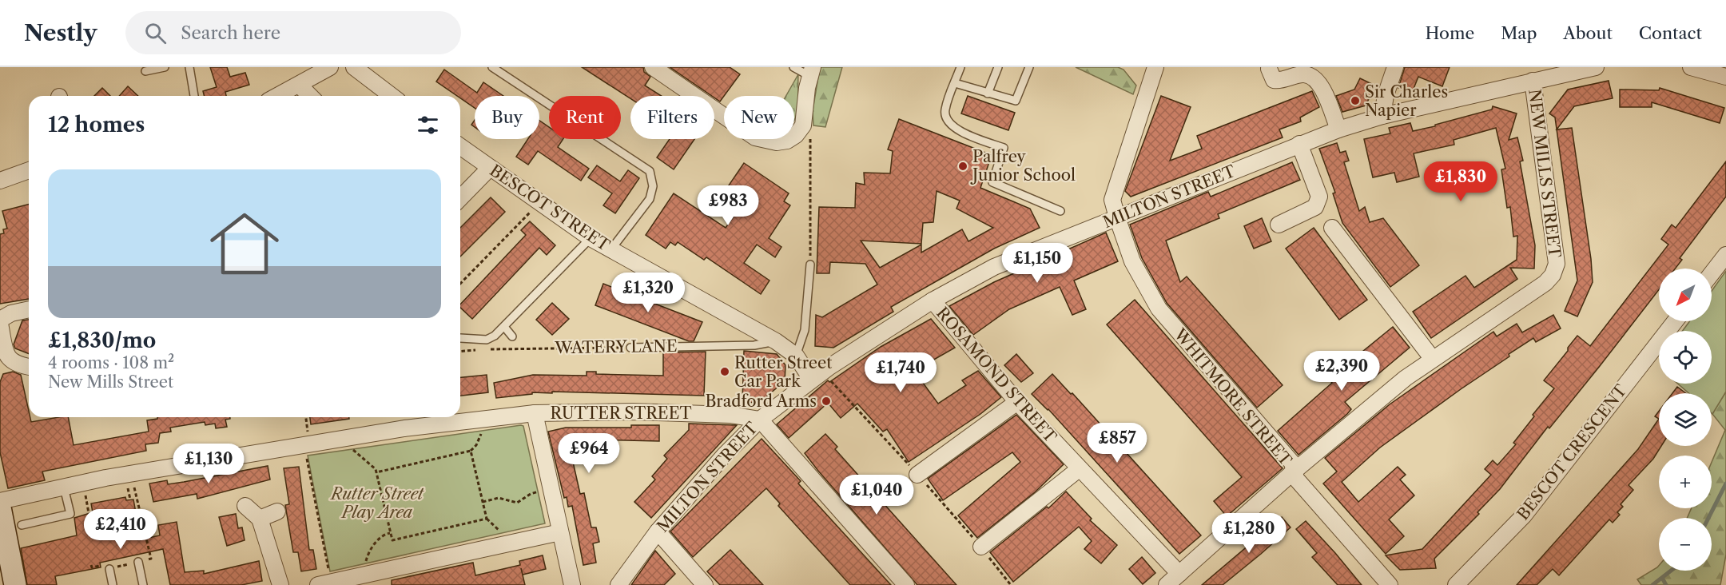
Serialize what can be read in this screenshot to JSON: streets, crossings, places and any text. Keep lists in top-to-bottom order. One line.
{"streets":{"street":["NEW MILLS STREET","MILTON STREET","BESCOT STREET","ROSAMOND STREET","WHITMORE STREET","RUTTER STREET","BESCOT CRESCENT"],"lane":["WATERY LANE"]},"crossings":[["NEW MILLS STREET","MILTON STREET"],["NEW MILLS STREET","ROSAMOND STREET"],["NEW MILLS STREET","WHITMORE STREET"],["MILTON STREET","BESCOT STREET"],["MILTON STREET","ROSAMOND STREET"],["MILTON STREET","WHITMORE STREET"],["MILTON STREET","RUTTER STREET"],["BESCOT STREET","WATERY LANE"]],"parks":["Rutter Street Play Area"],"places":["Sir Charles Napier","Palfrey Junior School","Rutter Street Car Park","Bradford Arms"],"north":"bottom left","page":{"header":"Nestly","search":"Search here","nav":["Home","Map","About","Contact"],"chip":["Buy","Rent","Filters","New"],"heading":"12 homes","list":[{"name":"£1,830/mo","note":"4 rooms · 108 m² · New Mills Street"}],"price":["£1,830","£983","£1,150","£1,320","£2,390","£1,740","£857","£964","£1,130","£1,040","£2,410","£1,280"],"map_buttons":["+","−"]}}
